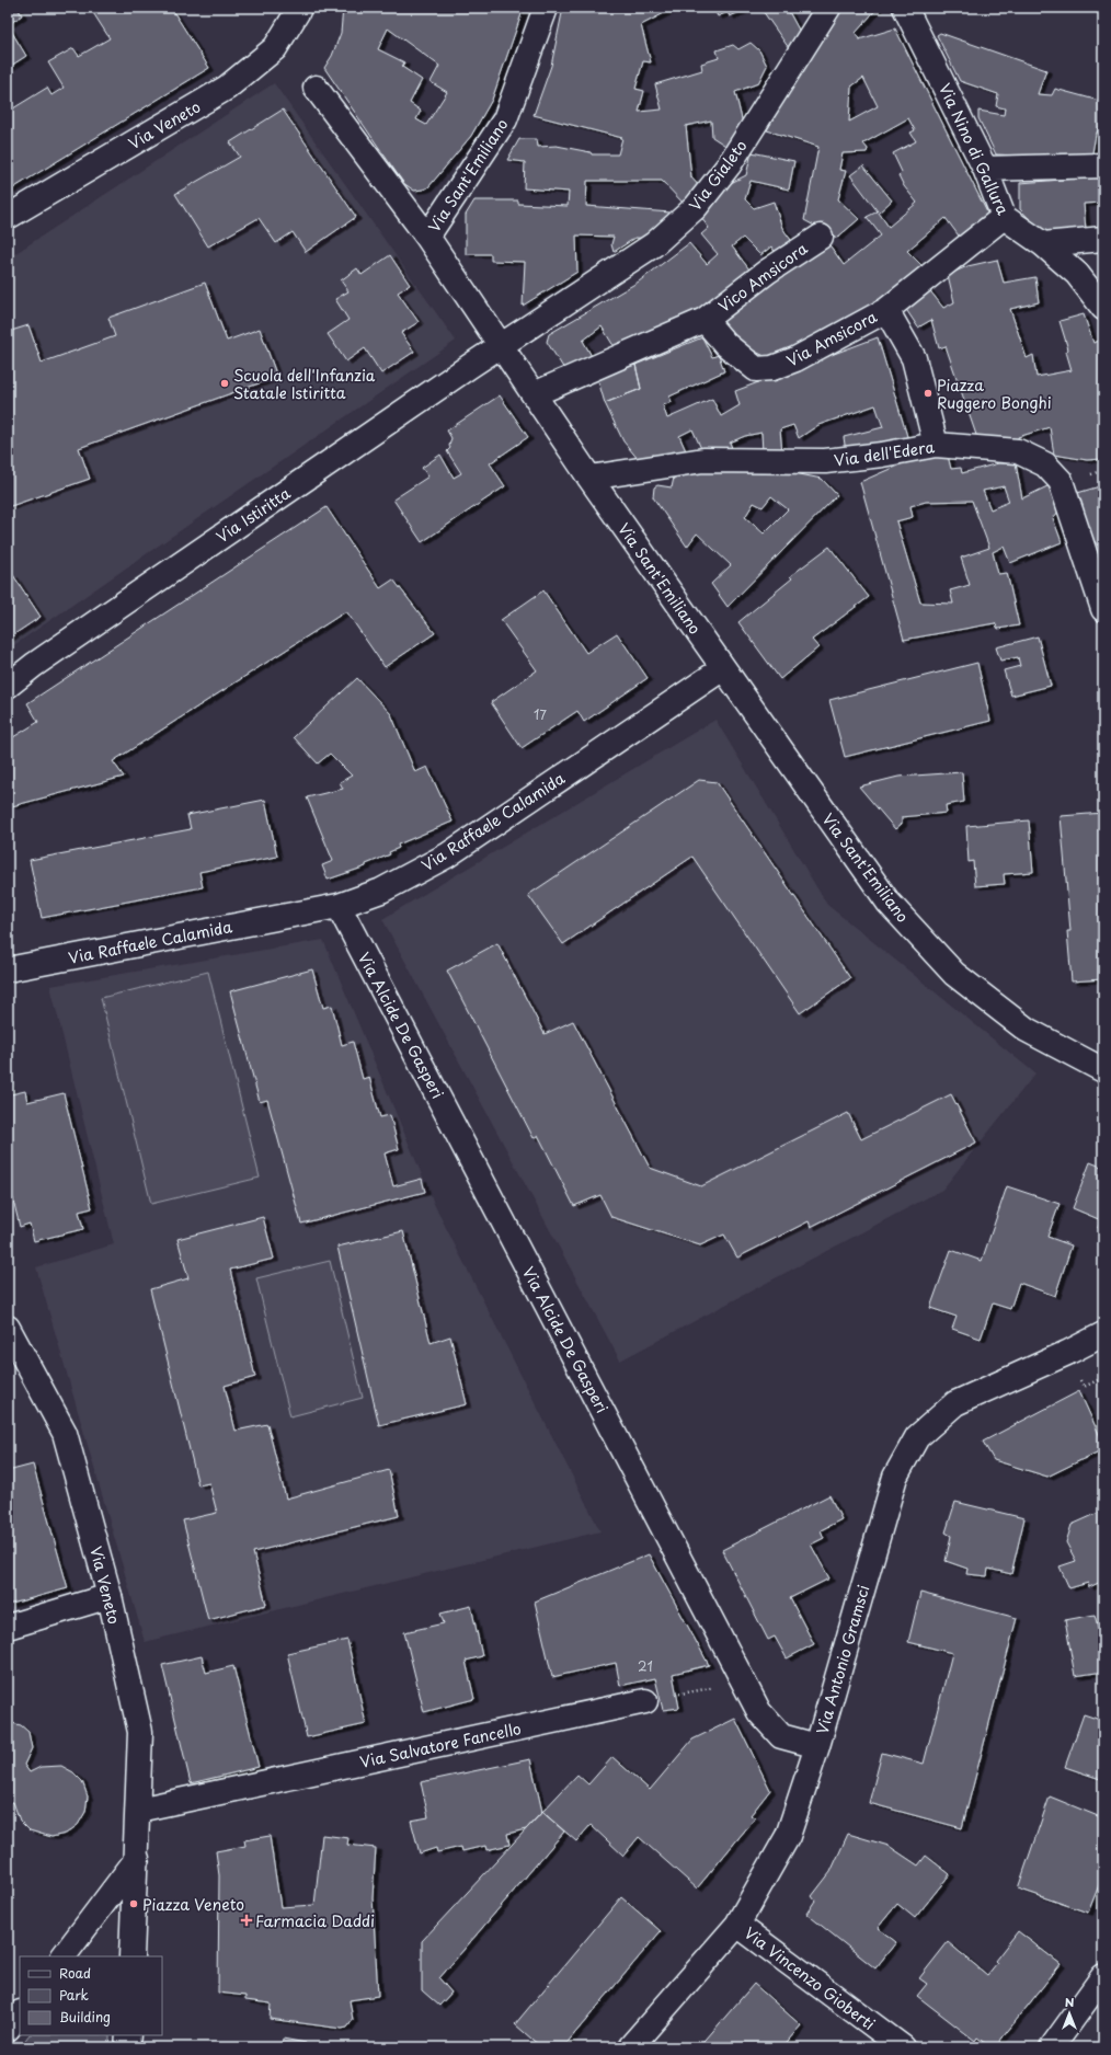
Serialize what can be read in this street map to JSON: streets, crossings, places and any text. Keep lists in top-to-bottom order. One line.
{"streets":{"street":["Via Veneto","Via Nino di Gallura","Via Sant'Emiliano","Via Gialeto","Vico Amsicora","Via Amsicora","Via dell'Edera","Via Istiritta","Via Raffaele Calamida","Via Alcide De Gasperi","Via Antonio Gramsci","Via Salvatore Fancello","Via Vincenzo Gioberti"]},"crossings":[["Via Veneto","Via Salvatore Fancello"],["Via Nino di Gallura","Via Amsicora"],["Via Sant'Emiliano","Via Gialeto"],["Via Sant'Emiliano","Via dell'Edera"],["Via Sant'Emiliano","Via Istiritta"],["Via Sant'Emiliano","Via Raffaele Calamida"],["Via Gialeto","Via Istiritta"],["Vico Amsicora","Via Amsicora"],["Via Raffaele Calamida","Via Alcide De Gasperi"],["Via Alcide De Gasperi","Via Antonio Gramsci"],["Via Antonio Gramsci","Via Vincenzo Gioberti"]],"places":{"other":["Scuola dell'Infanzia Statale Istiritta","Piazza Ruggero Bonghi","Piazza Veneto"],"health":["Farmacia Daddi"]},"house_numbers":["17","21"],"legend":["Road","Park","Building"],"north":"top"}
